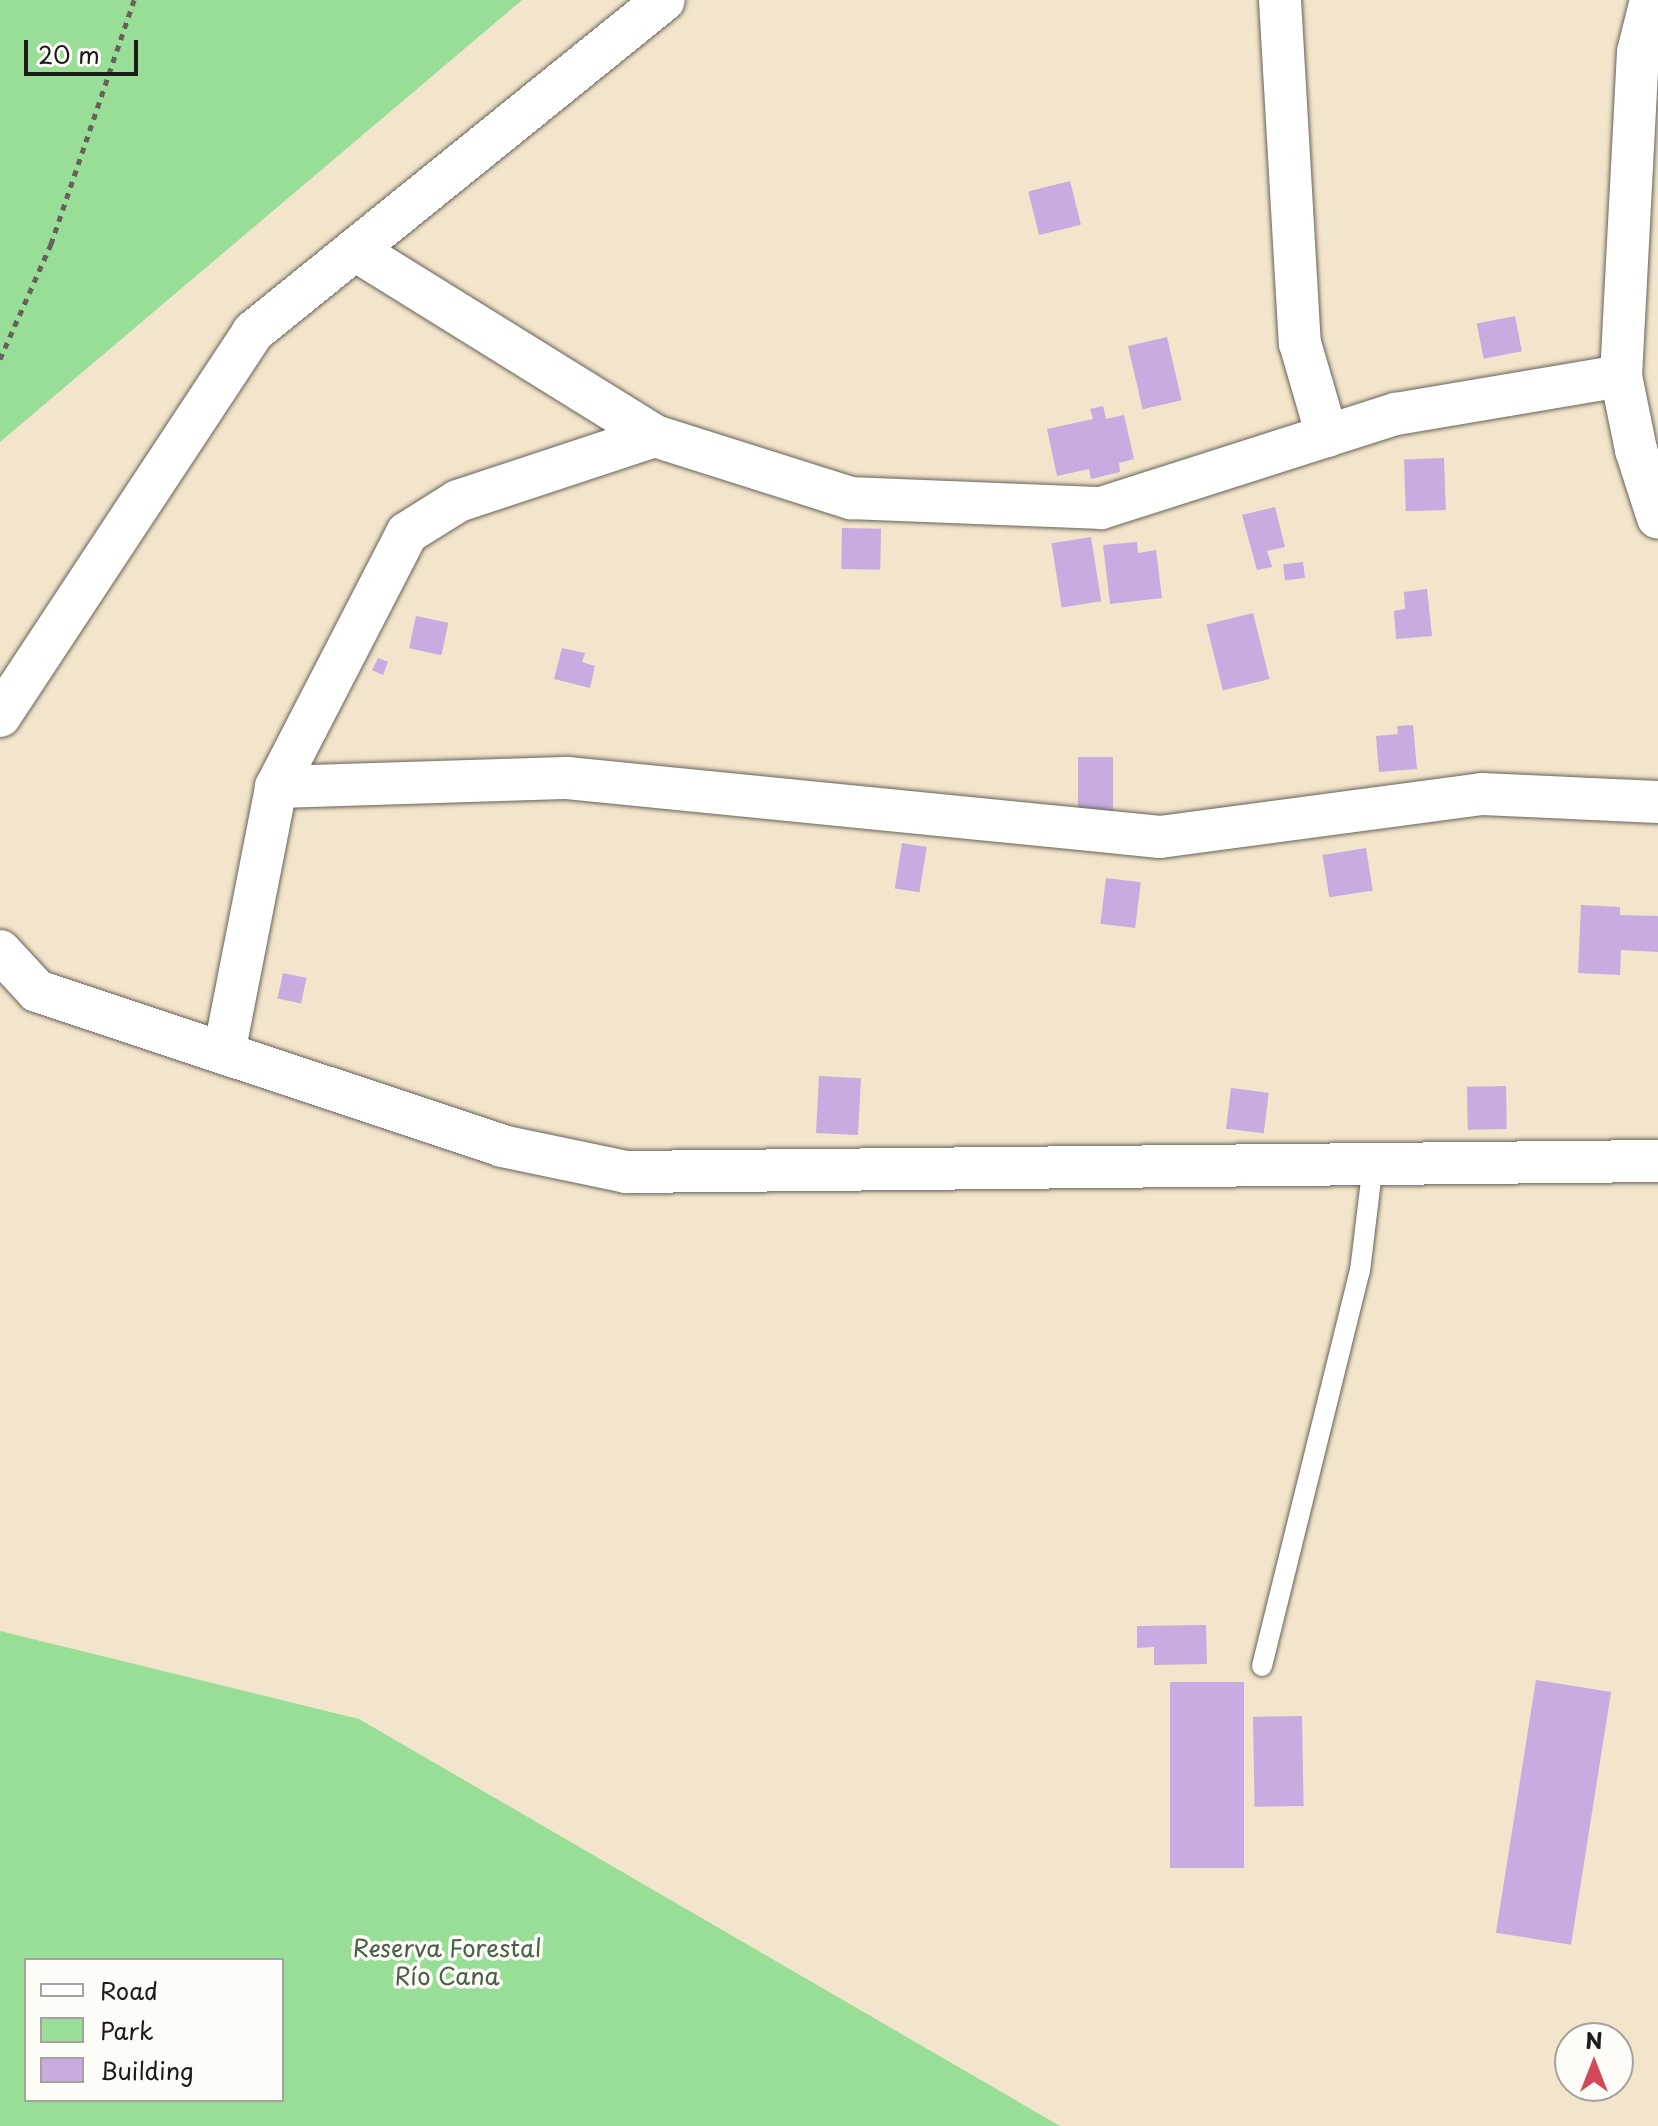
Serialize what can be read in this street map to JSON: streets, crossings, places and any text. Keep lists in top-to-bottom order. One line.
{"parks":["Reserva Forestal Río Cana"],"legend":["Road","Park","Building"],"scale_bar":"20 m","north":"top"}
